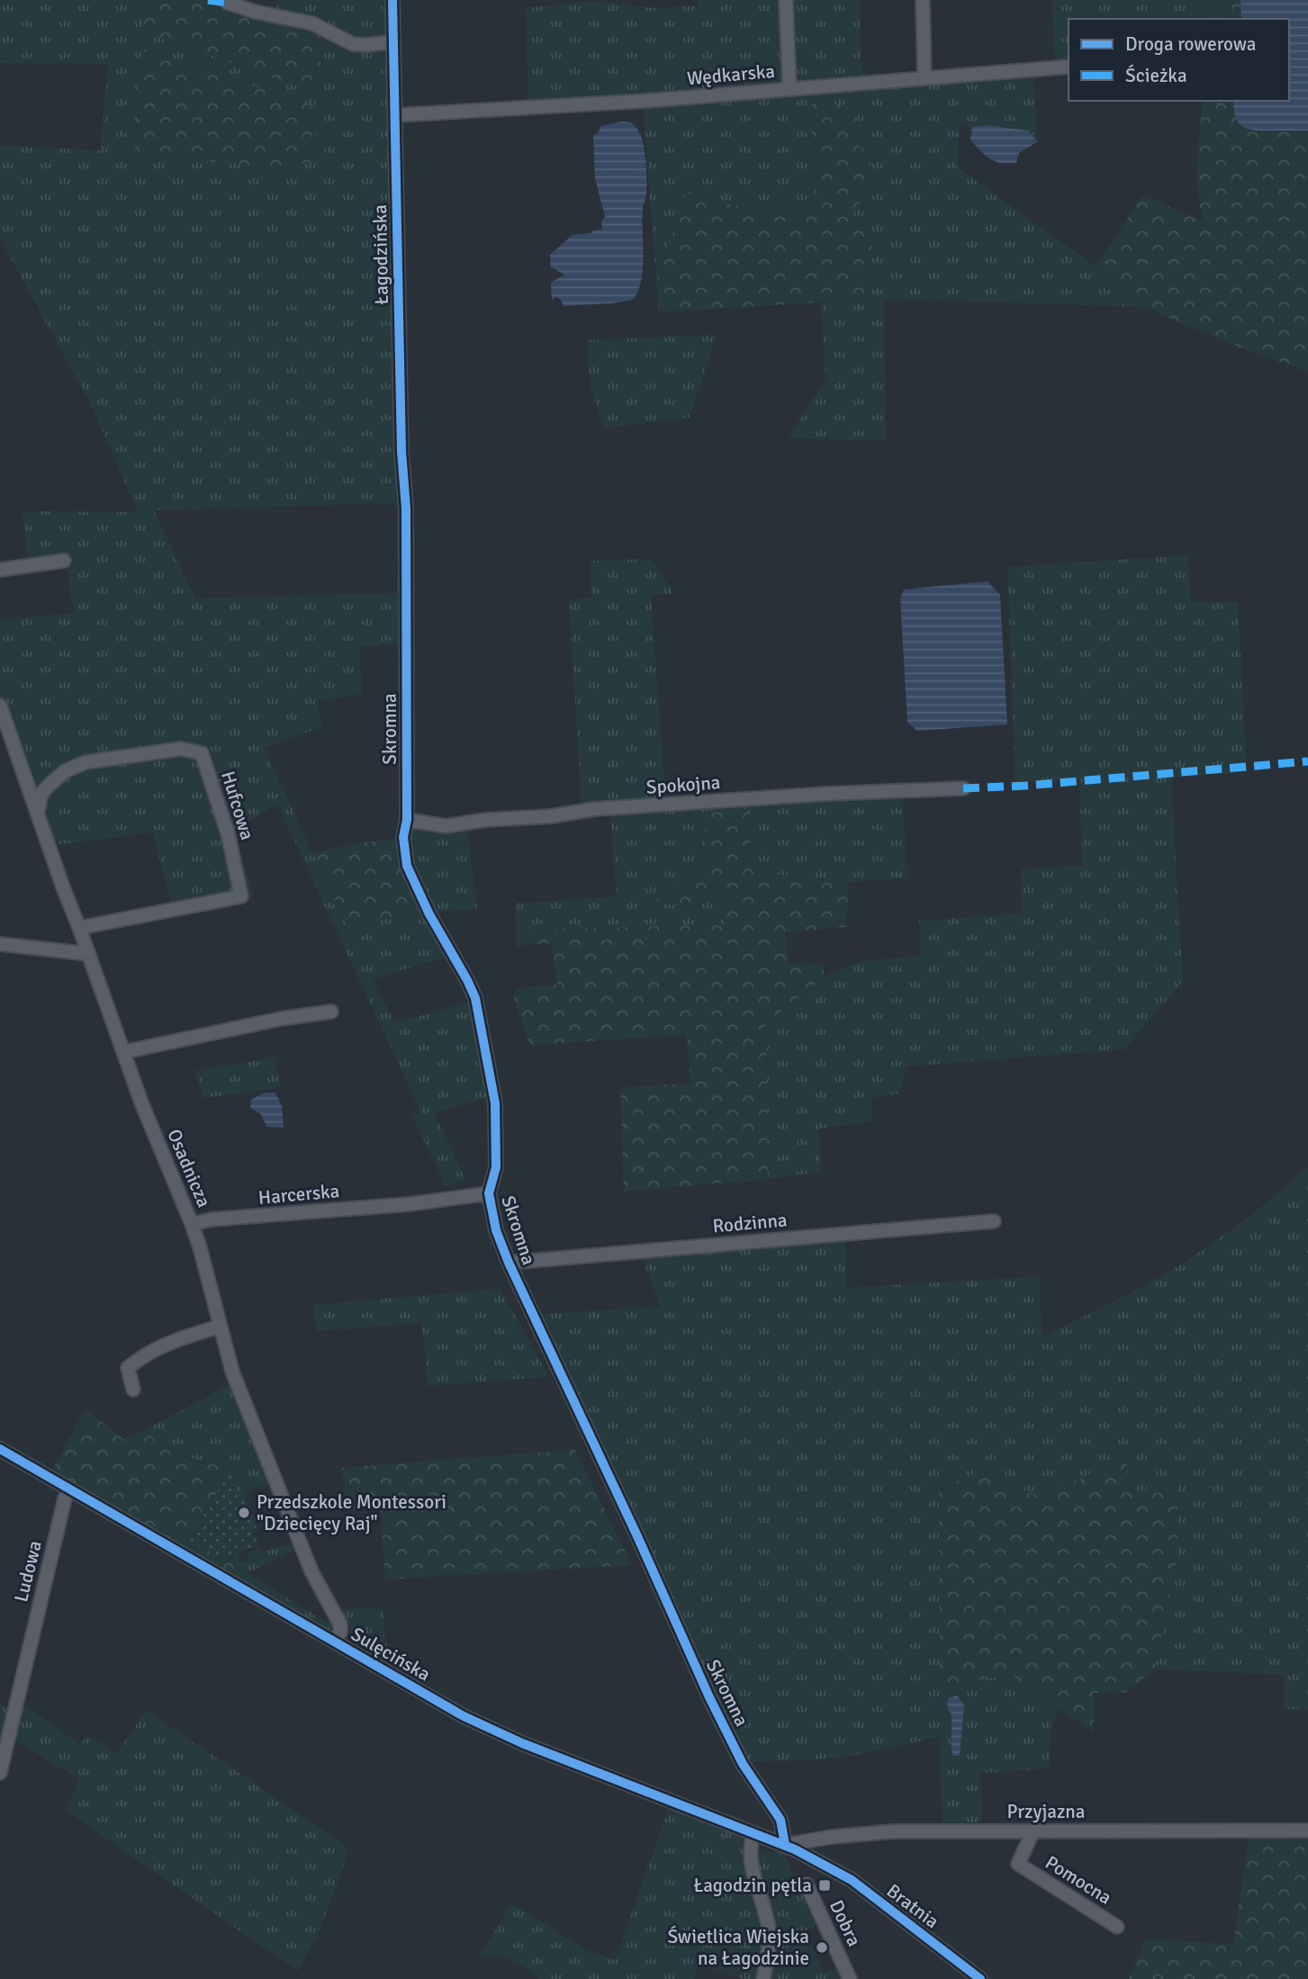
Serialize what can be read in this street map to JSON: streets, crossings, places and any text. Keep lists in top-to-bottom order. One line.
{"streets":{"street":["Wędkarska","Łagodzińska","Skromna","Spokojna","Hufcowa","Osadnicza","Harcerska","Rodzinna","Ludowa","Sulęcińska","Przyjazna","Pomocna","Bratnia","Dobra"]},"crossings":[["Wędkarska","Łagodzińska"],["Łagodzińska","Skromna"],["Skromna","Spokojna"],["Skromna","Harcerska"],["Skromna","Rodzinna"],["Skromna","Sulęcińska"],["Skromna","Przyjazna"],["Skromna","Bratnia"],["Hufcowa","Osadnicza"],["Osadnicza","Harcerska"],["Osadnicza","Sulęcińska"],["Ludowa","Sulęcińska"],["Sulęcińska","Przyjazna"],["Sulęcińska","Bratnia"],["Przyjazna","Pomocna"],["Przyjazna","Bratnia"]],"places":{"other":["Przedszkole Montessori \"Dziecięcy Raj\"","Świetlica Wiejska na Łagodzinie"],"transit":["Łagodzin pętla"]},"legend":["Droga rowerowa","Ścieżka"]}
